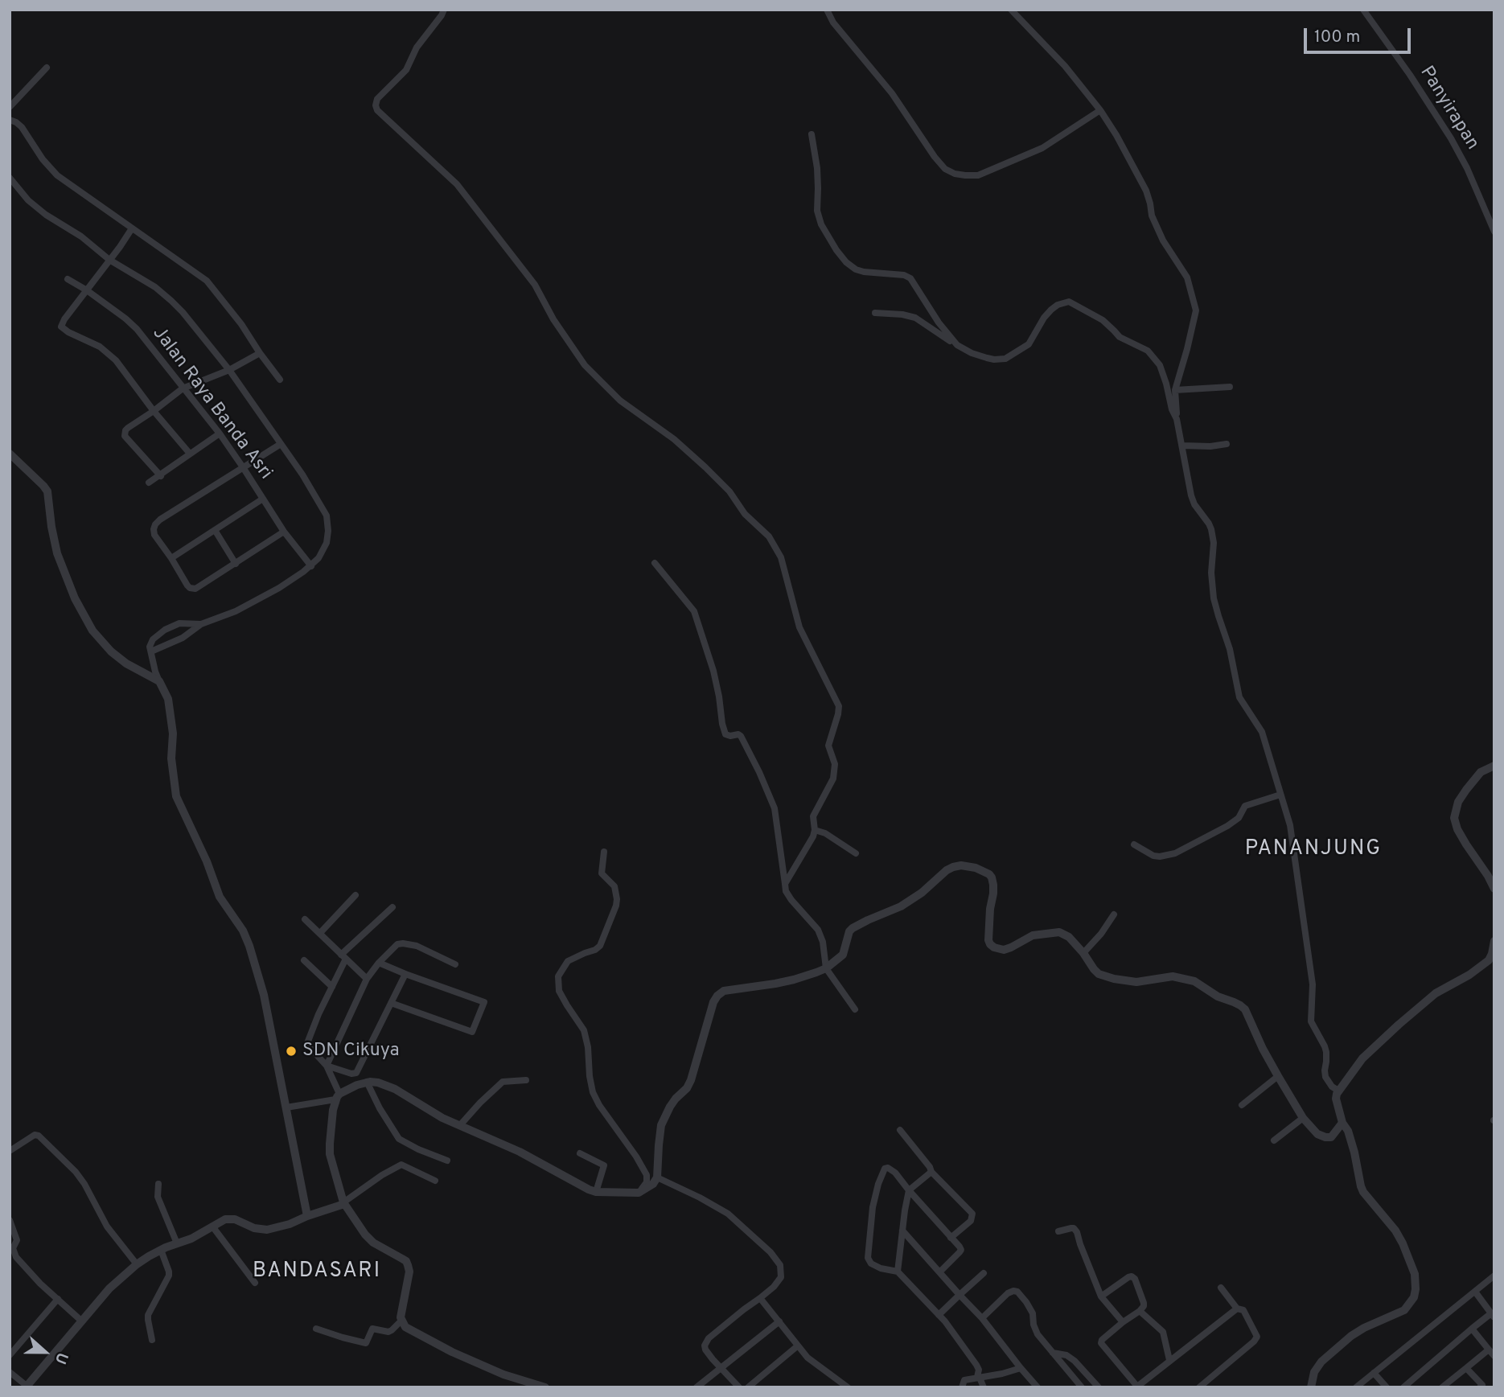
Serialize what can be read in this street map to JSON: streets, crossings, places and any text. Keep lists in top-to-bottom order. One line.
{"streets":{"street":["Panyirapan","Jalan Raya Banda Asri"]},"districts":["PANANJUNG","BANDASARI"],"places":["SDN Cikuya"],"scale_bar":"100 m","north":"right"}
